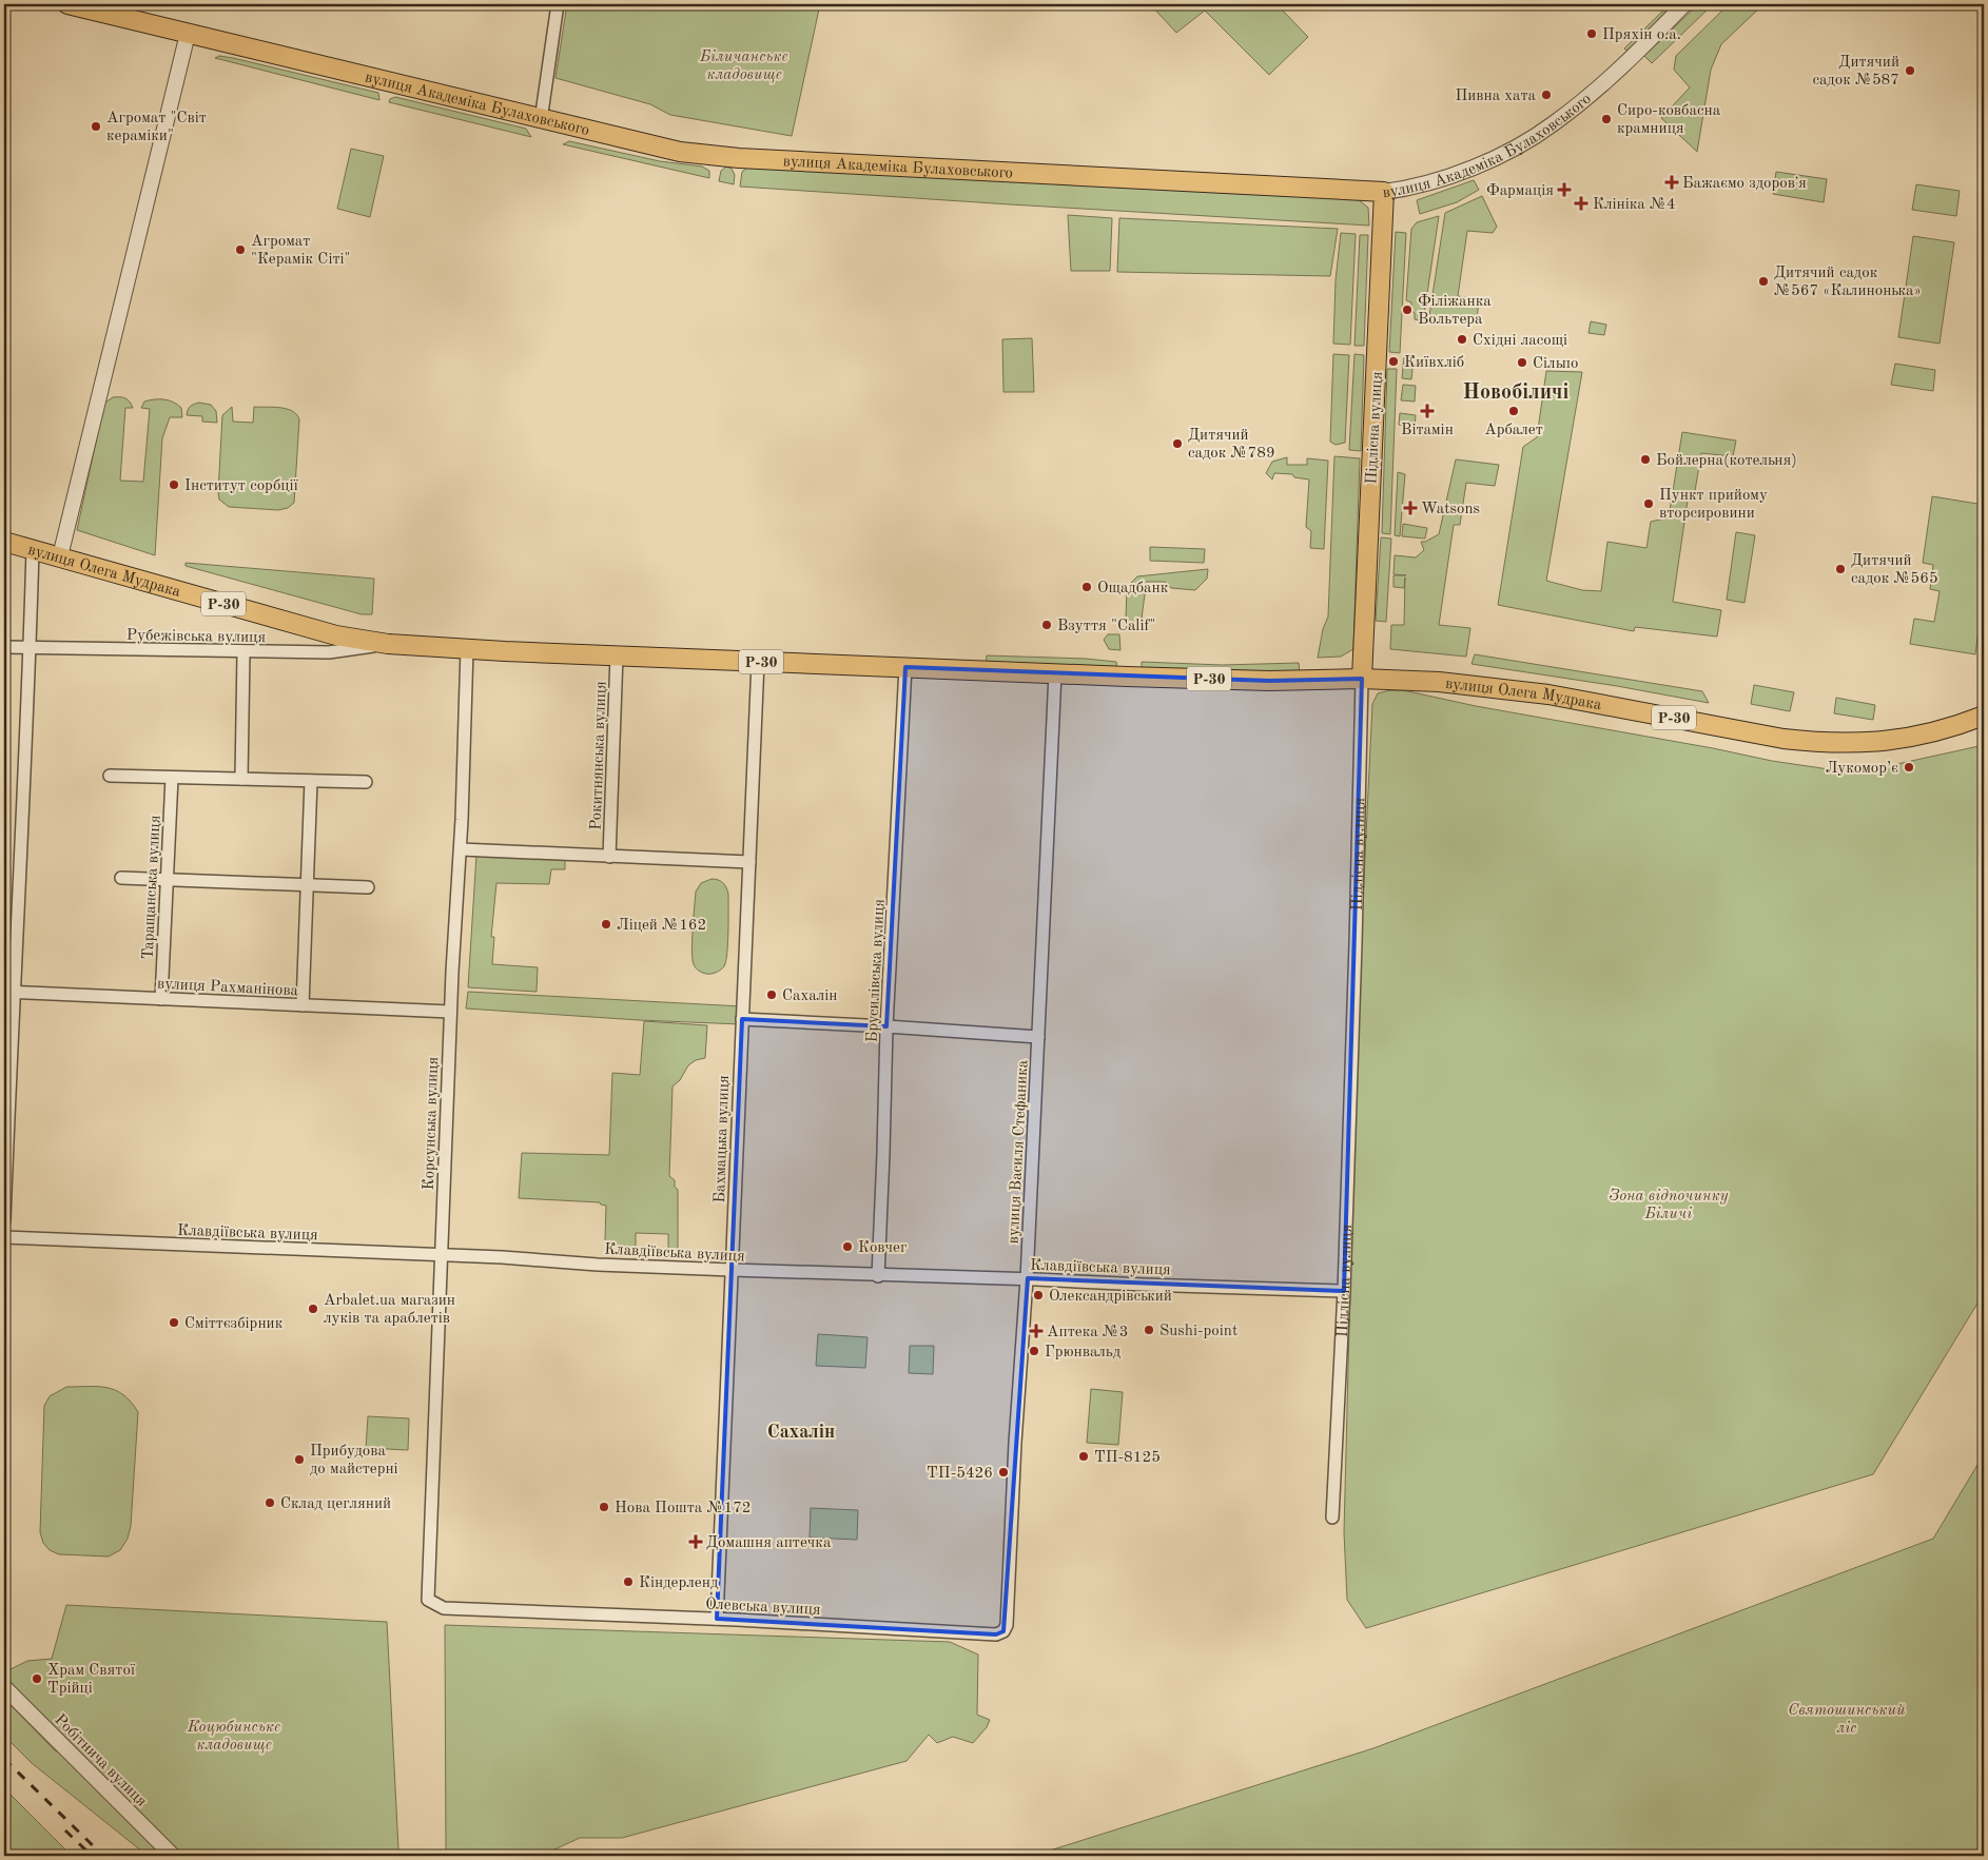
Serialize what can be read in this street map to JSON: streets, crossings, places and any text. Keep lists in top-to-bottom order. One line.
{"streets":{"main road":["вулиця Академіка Булаховського","Підлісна вулиця","вулиця Олега Мудрака","Р-30"],"street":["Рубежівська вулиця","Рокитнянська вулиця","Таращанська вулиця","Брусилівська вулиця","вулиця Рахманінова","Корсунська вулиця","Бахмацька вулиця","вулиця Василя Стефаника","Клавдіївська вулиця","Олевська вулиця","Робітнича вулиця"]},"crossings":[["вулиця Академіка Булаховського","Підлісна вулиця"],["Підлісна вулиця","вулиця Олега Мудрака"],["Підлісна вулиця","Клавдіївська вулиця"],["вулиця Олега Мудрака","Р-30"],["вулиця Олега Мудрака","Рубежівська вулиця"],["вулиця Олега Мудрака","вулиця Василя Стефаника"],["Р-30","Рубежівська вулиця"],["Р-30","Рокитнянська вулиця"],["Р-30","Брусилівська вулиця"],["Р-30","Корсунська вулиця"],["Р-30","Бахмацька вулиця"],["Р-30","вулиця Василя Стефаника"],["Таращанська вулиця","вулиця Рахманінова"],["Брусилівська вулиця","Клавдіївська вулиця"],["вулиця Рахманінова","Корсунська вулиця"],["Корсунська вулиця","Клавдіївська вулиця"],["Корсунська вулиця","Олевська вулиця"],["Бахмацька вулиця","Клавдіївська вулиця"],["Бахмацька вулиця","Олевська вулиця"],["вулиця Василя Стефаника","Клавдіївська вулиця"],["вулиця Василя Стефаника","Олевська вулиця"]],"districts":["Новобіличі","Сахалін"],"parks":["Біличанське кладовище","Зона відпочинку Біличі","Святошинський ліс","Коцюбинське кладовище"],"places":{"other":["Пряхін о.а.","Дитячий садок №587","Пивна хата","Сиро-ковбасна крамниця","Агромат \"Світ кераміки\"","Агромат \"Керамік Сіті\"","Дитячий садок №567 «Калинонька»","Філіжанка Вольтера","Східні ласощі","Київхліб","Сільпо","Арбалет","Дитячий садок №789","Бойлерна(котельня)","Інститут сорбції","Пункт прийому вторсировини","Дитячий садок №565","Ощадбанк","Взуття \"Calif\"","Лукомор’є","Ліцей №162","Сахалін","Ковчег","Олександрівський","Arbalet.ua магазин луків та араблетів","Сміттєзбірник","Sushi-point","Грюнвальд","ТП-8125","Прибудова до майстерні","ТП-5426","Склад цегляний","Нова Пошта №172","Кіндерленд","Храм Святої Трійці"],"health":["Бажаємо здоровʼя","Фармація","Клініка №4","Вітамін","Watsons","Аптека №3","Домашня аптечка"]}}
